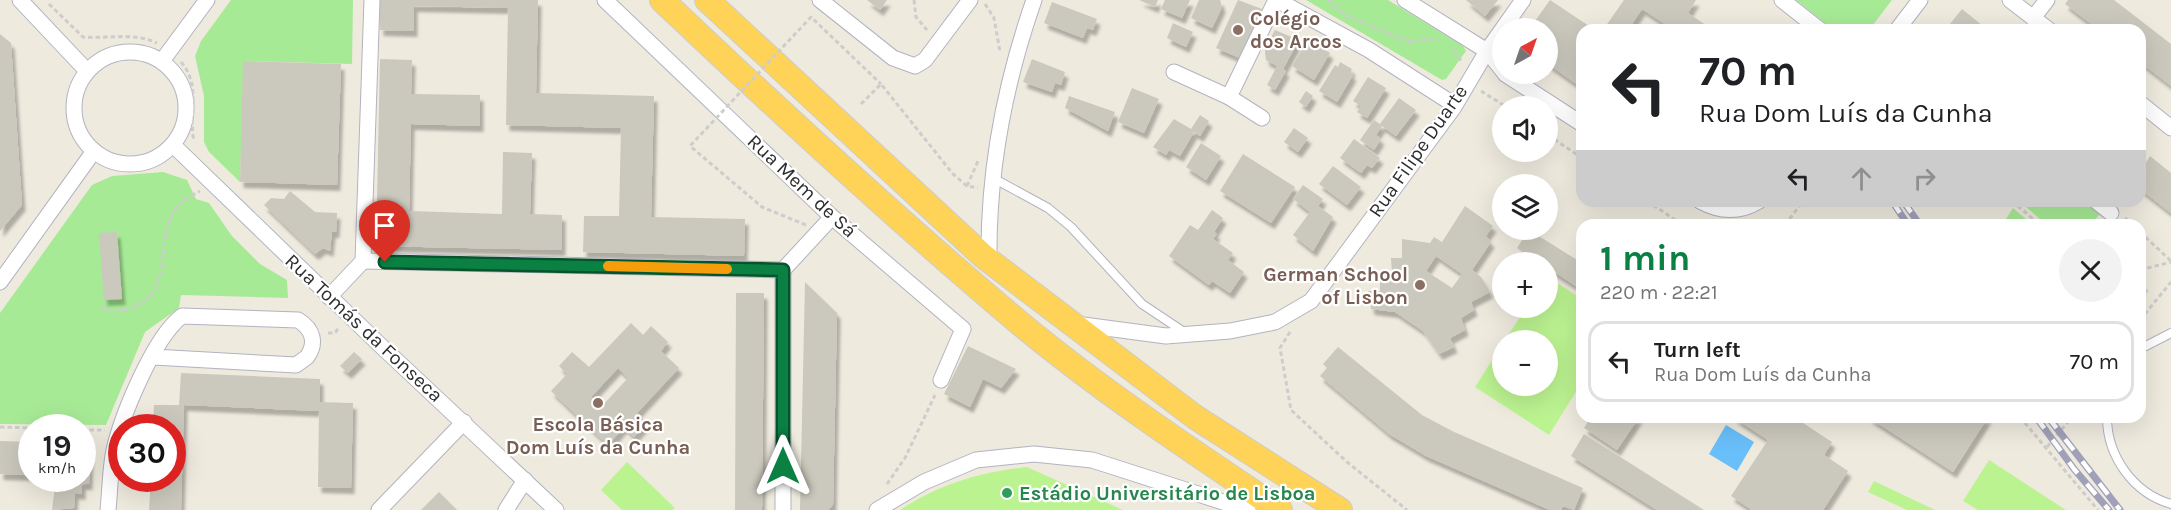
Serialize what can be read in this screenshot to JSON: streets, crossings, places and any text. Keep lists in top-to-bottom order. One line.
{"streets":{"street":["Rua Filipe Duarte","Rua Mem de Sá","Rua Tomás da Fonseca"]},"places":["Colégio dos Arcos","German School of Lisbon","Escola Básica Dom Luís da Cunha","Estádio Universitário de Lisboa"],"north":"top right","page":{"map_buttons":["+","−"],"turn":["70 m","Rua Dom Luís da Cunha"],"heading":["1 min","220 m · 22:21"],"list":[{"name":"Turn left","note":"Rua Dom Luís da Cunha","value":"70 m"}],"speed":"19 km/h","limit":"30"}}
